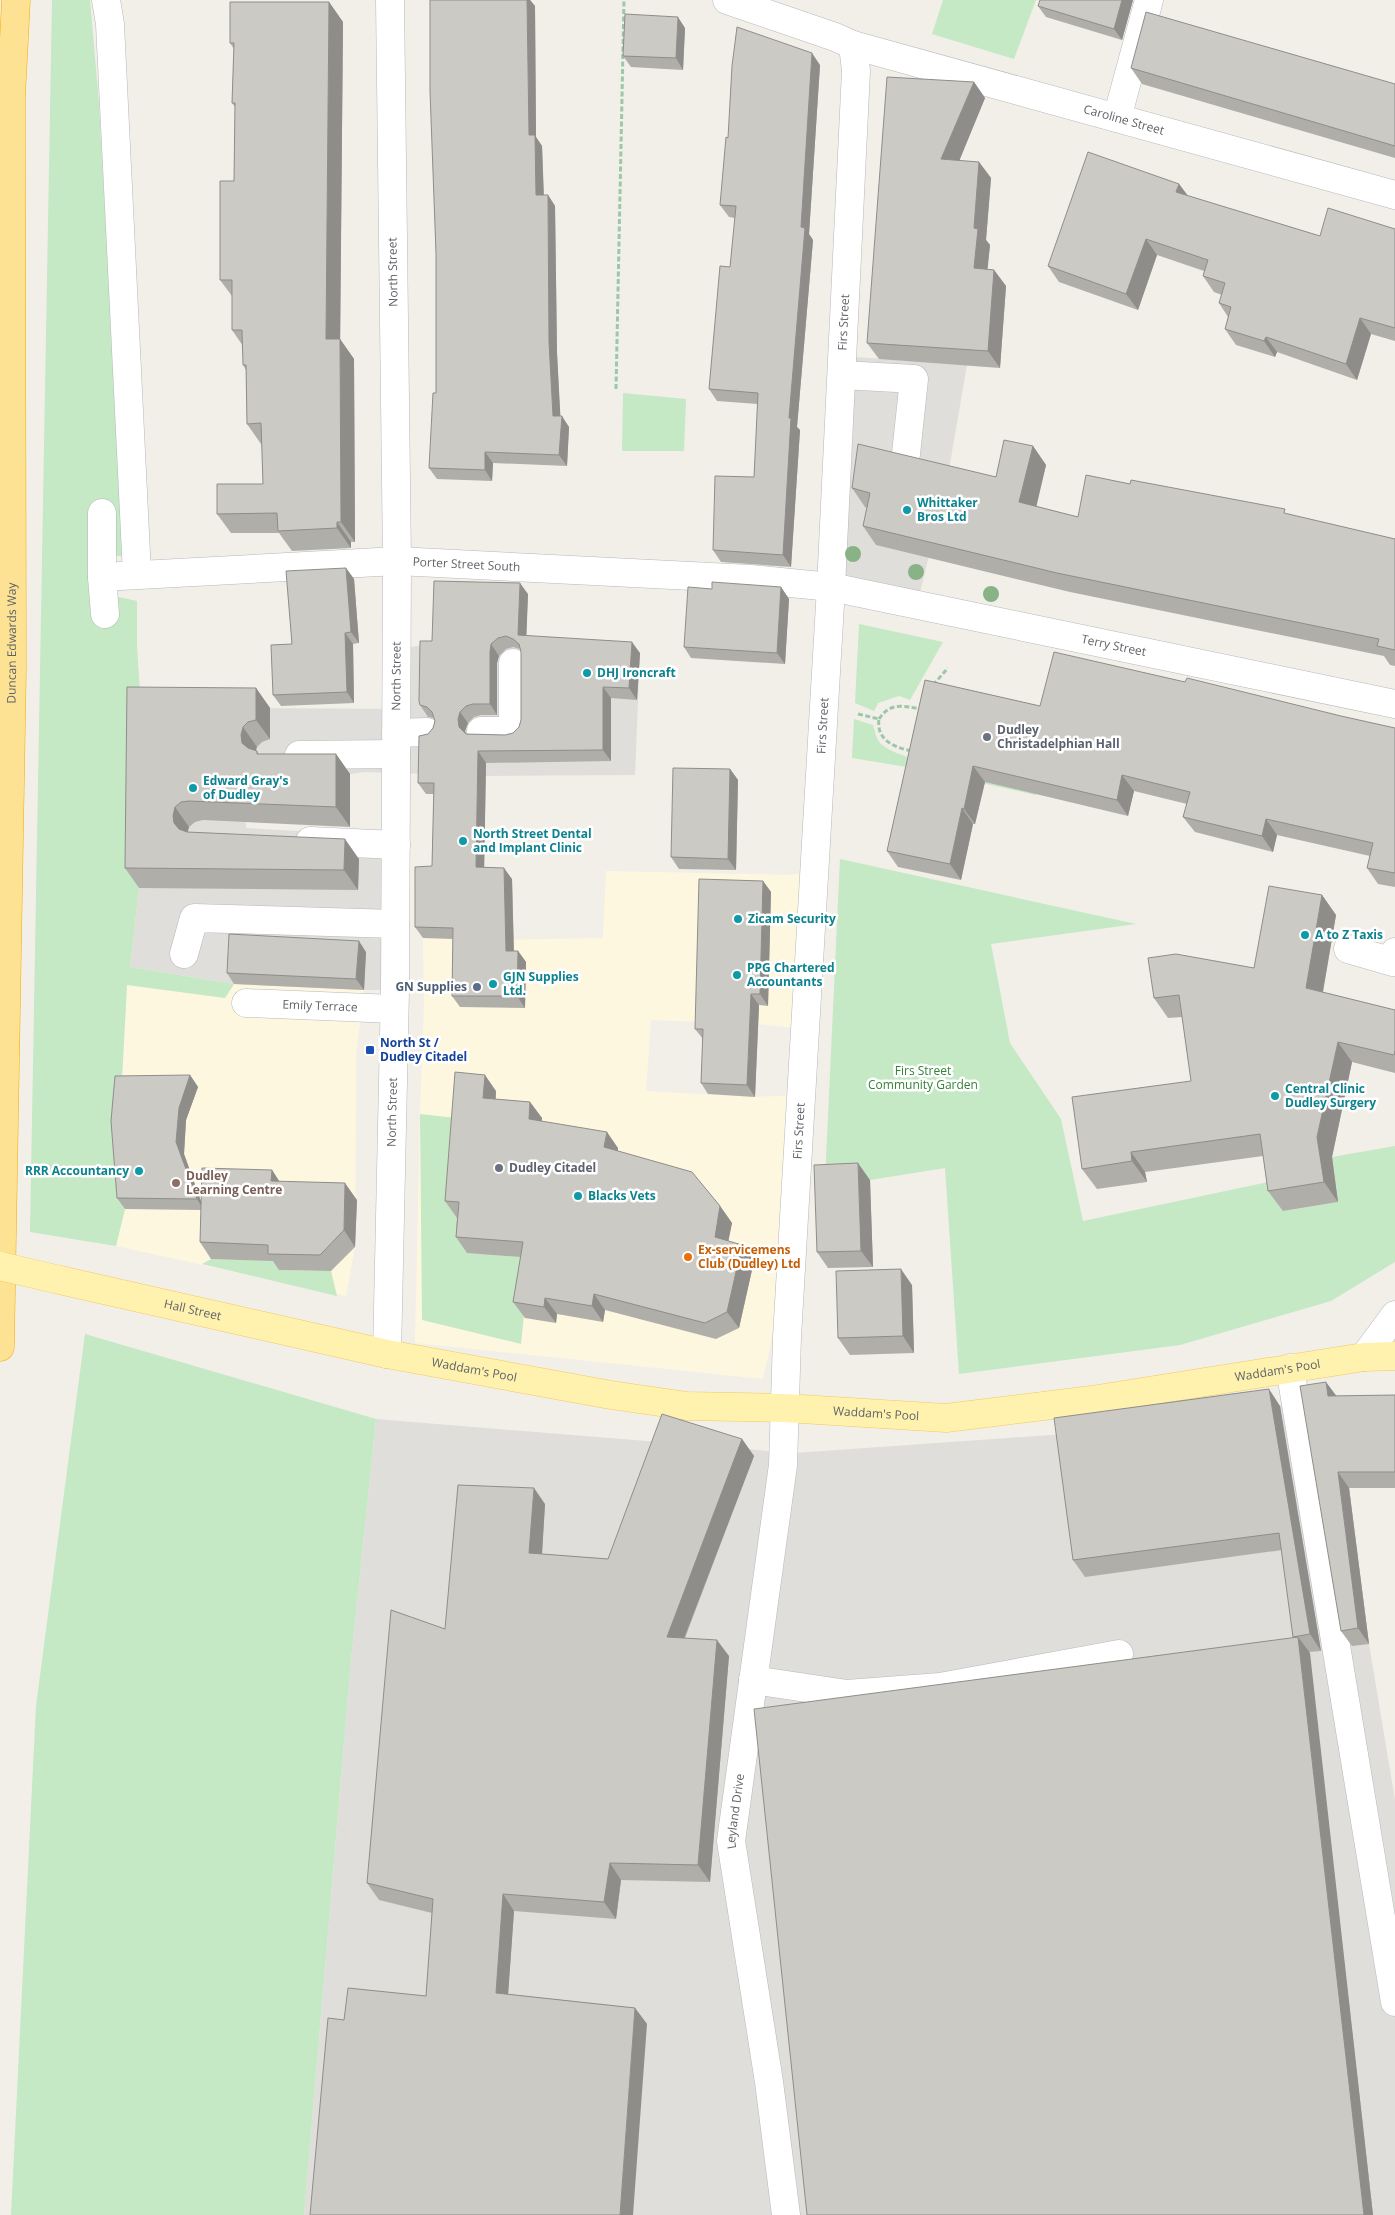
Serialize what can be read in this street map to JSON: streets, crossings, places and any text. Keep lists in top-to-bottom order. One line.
{"streets":{"highway":["Duncan Edwards Way"],"main road":["Hall Street","Waddam's Pool"],"street":["Caroline Street","North Street","Firs Street","Porter Street South","Terry Street","Emily Terrace","Leyland Drive"]},"crossings":[["Caroline Street","Firs Street"],["North Street","Porter Street South"],["North Street","Emily Terrace"],["North Street","Hall Street"],["North Street","Waddam's Pool"],["Firs Street","Porter Street South"],["Firs Street","Terry Street"],["Firs Street","Waddam's Pool"],["Firs Street","Leyland Drive"],["Porter Street South","Terry Street"],["Hall Street","Waddam's Pool"],["Waddam's Pool","Leyland Drive"]],"parks":["Firs Street Community Garden"],"places":{"other":["Whittaker Bros Ltd","DHJ Ironcraft","Dudley Christadelphian Hall","Edward Gray's of Dudley","North Street Dental and Implant Clinic","Zicam Security","A to Z Taxis","PPG Chartered Accountants","GJN Supplies Ltd.","GN Supplies","Central Clinic Dudley Surgery","Dudley Citadel","RRR Accountancy","Dudley Learning Centre","Blacks Vets","Ex-servicemens Club (Dudley) Ltd"],"transit":["North St / Dudley Citadel"]}}
